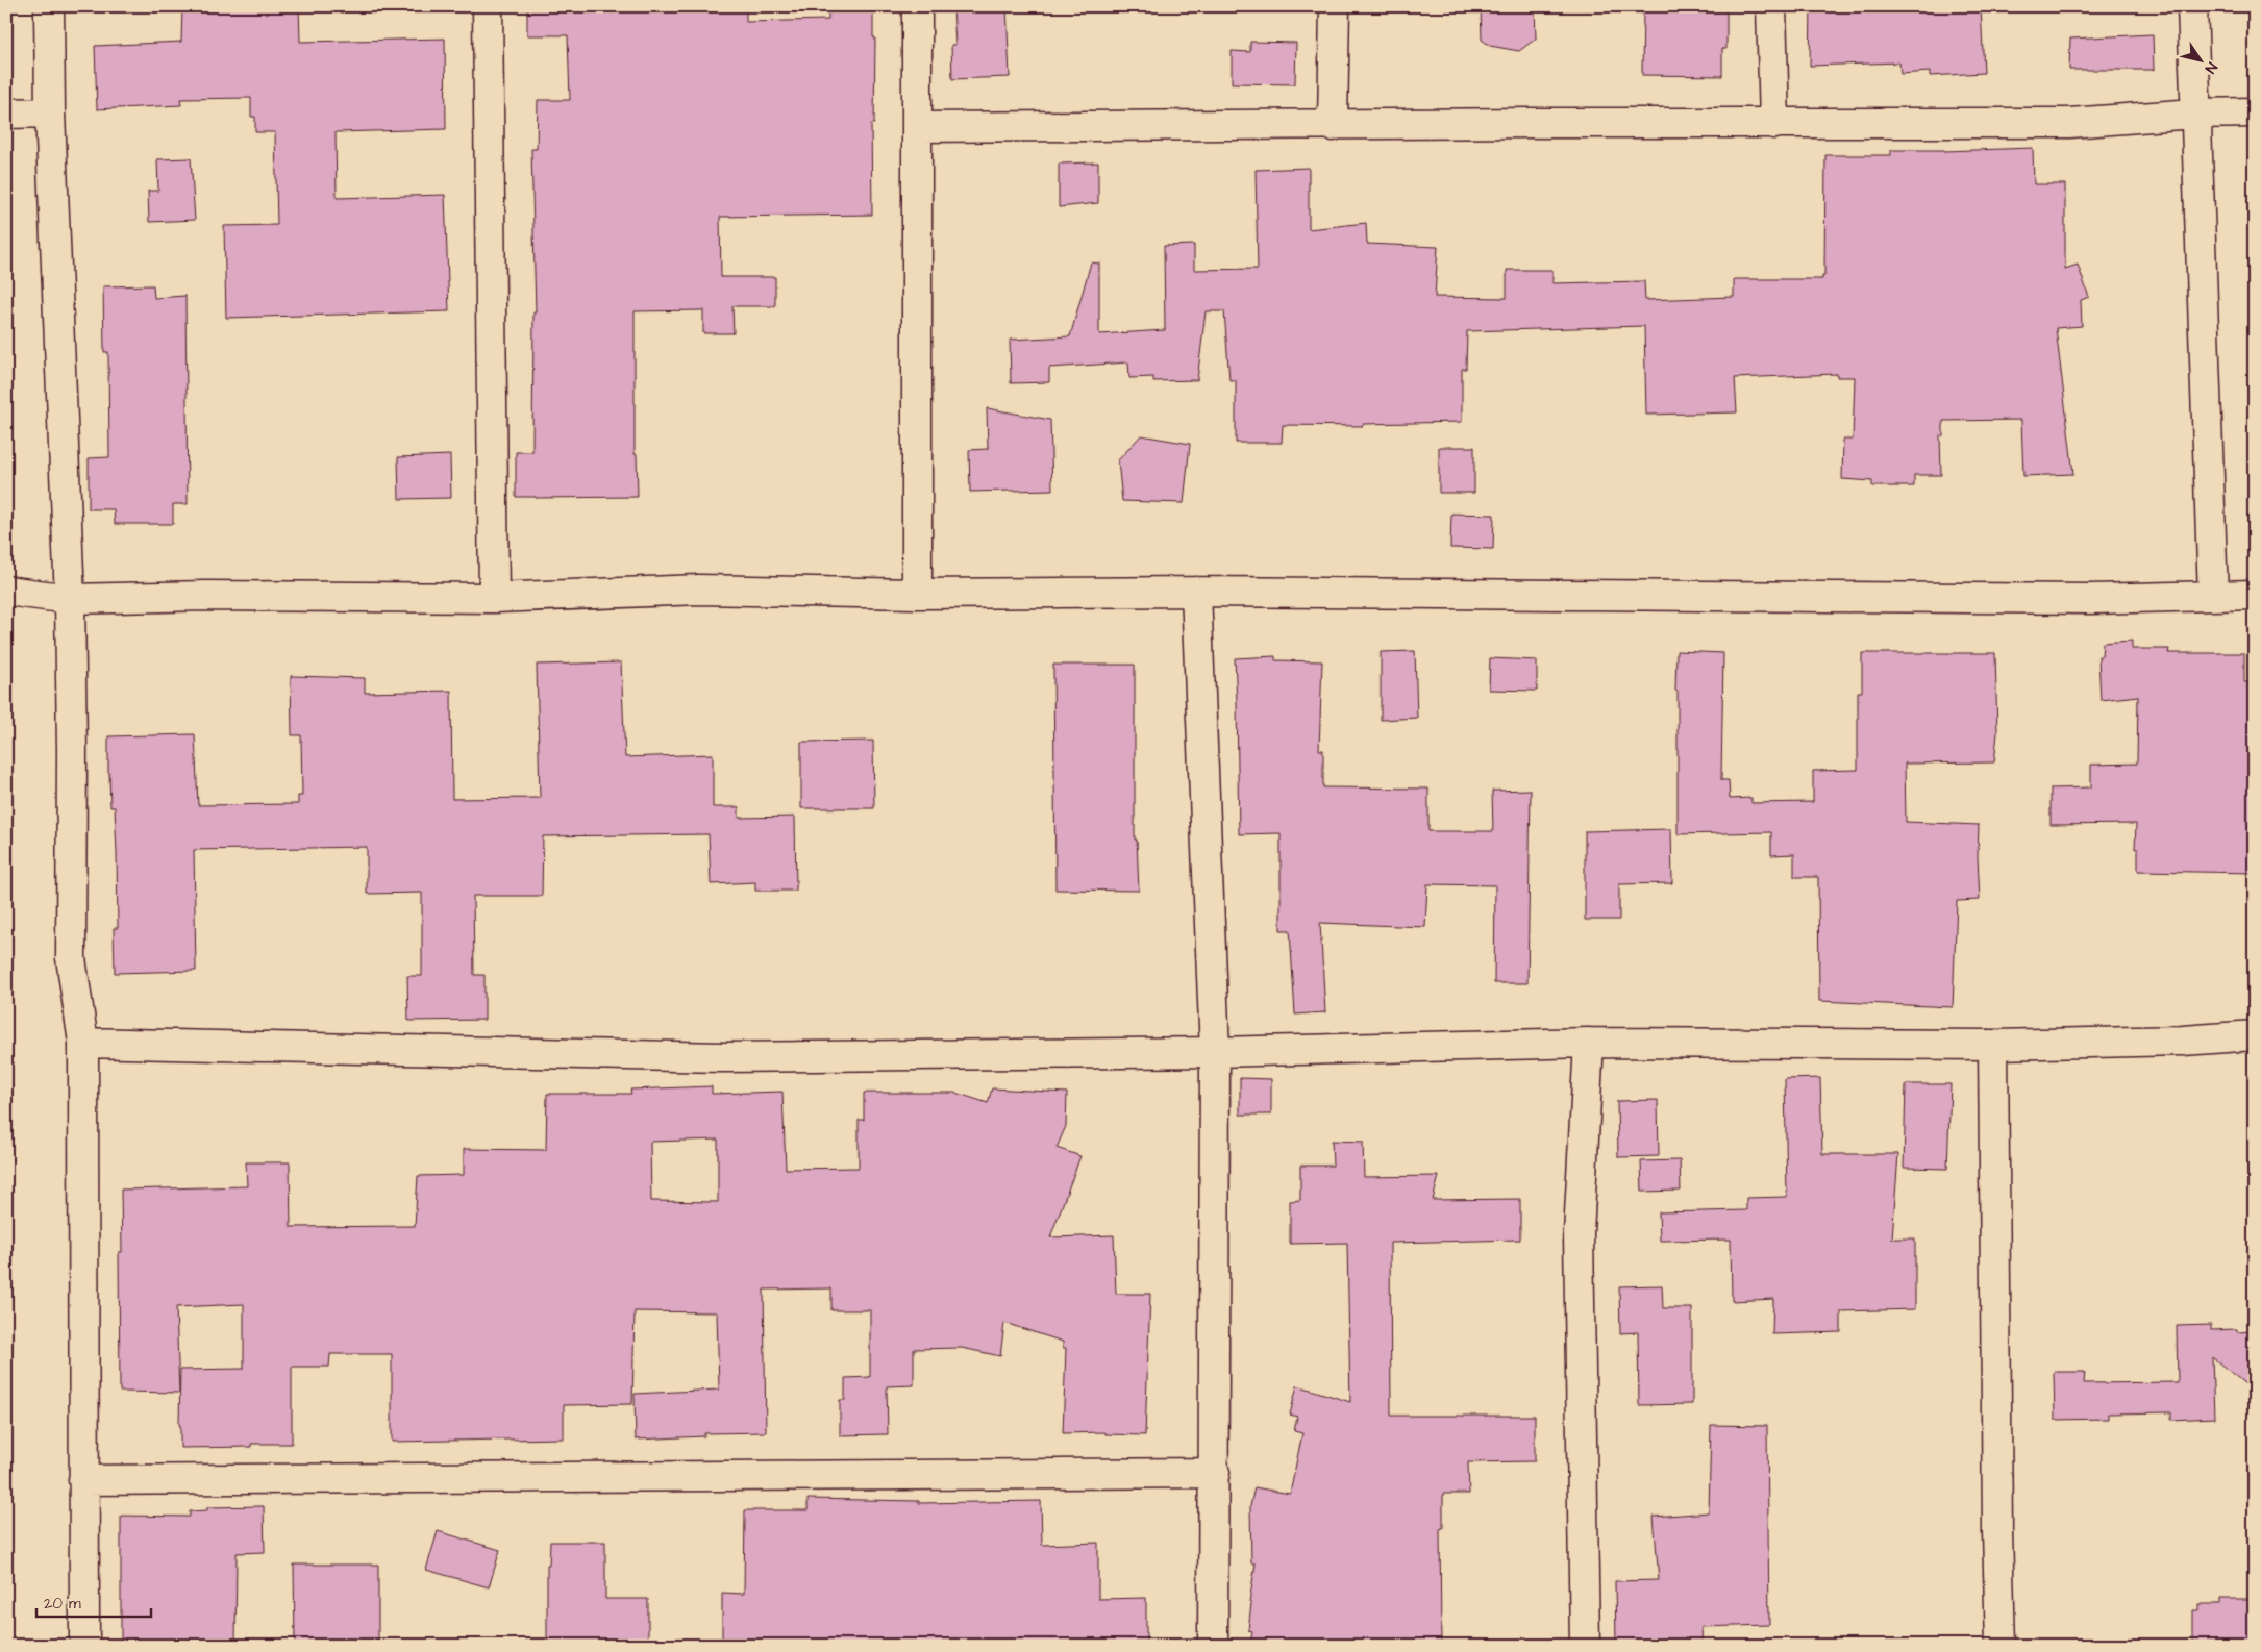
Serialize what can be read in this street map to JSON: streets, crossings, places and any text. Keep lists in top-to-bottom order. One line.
{"scale_bar":"20 m","north":"bottom right"}
